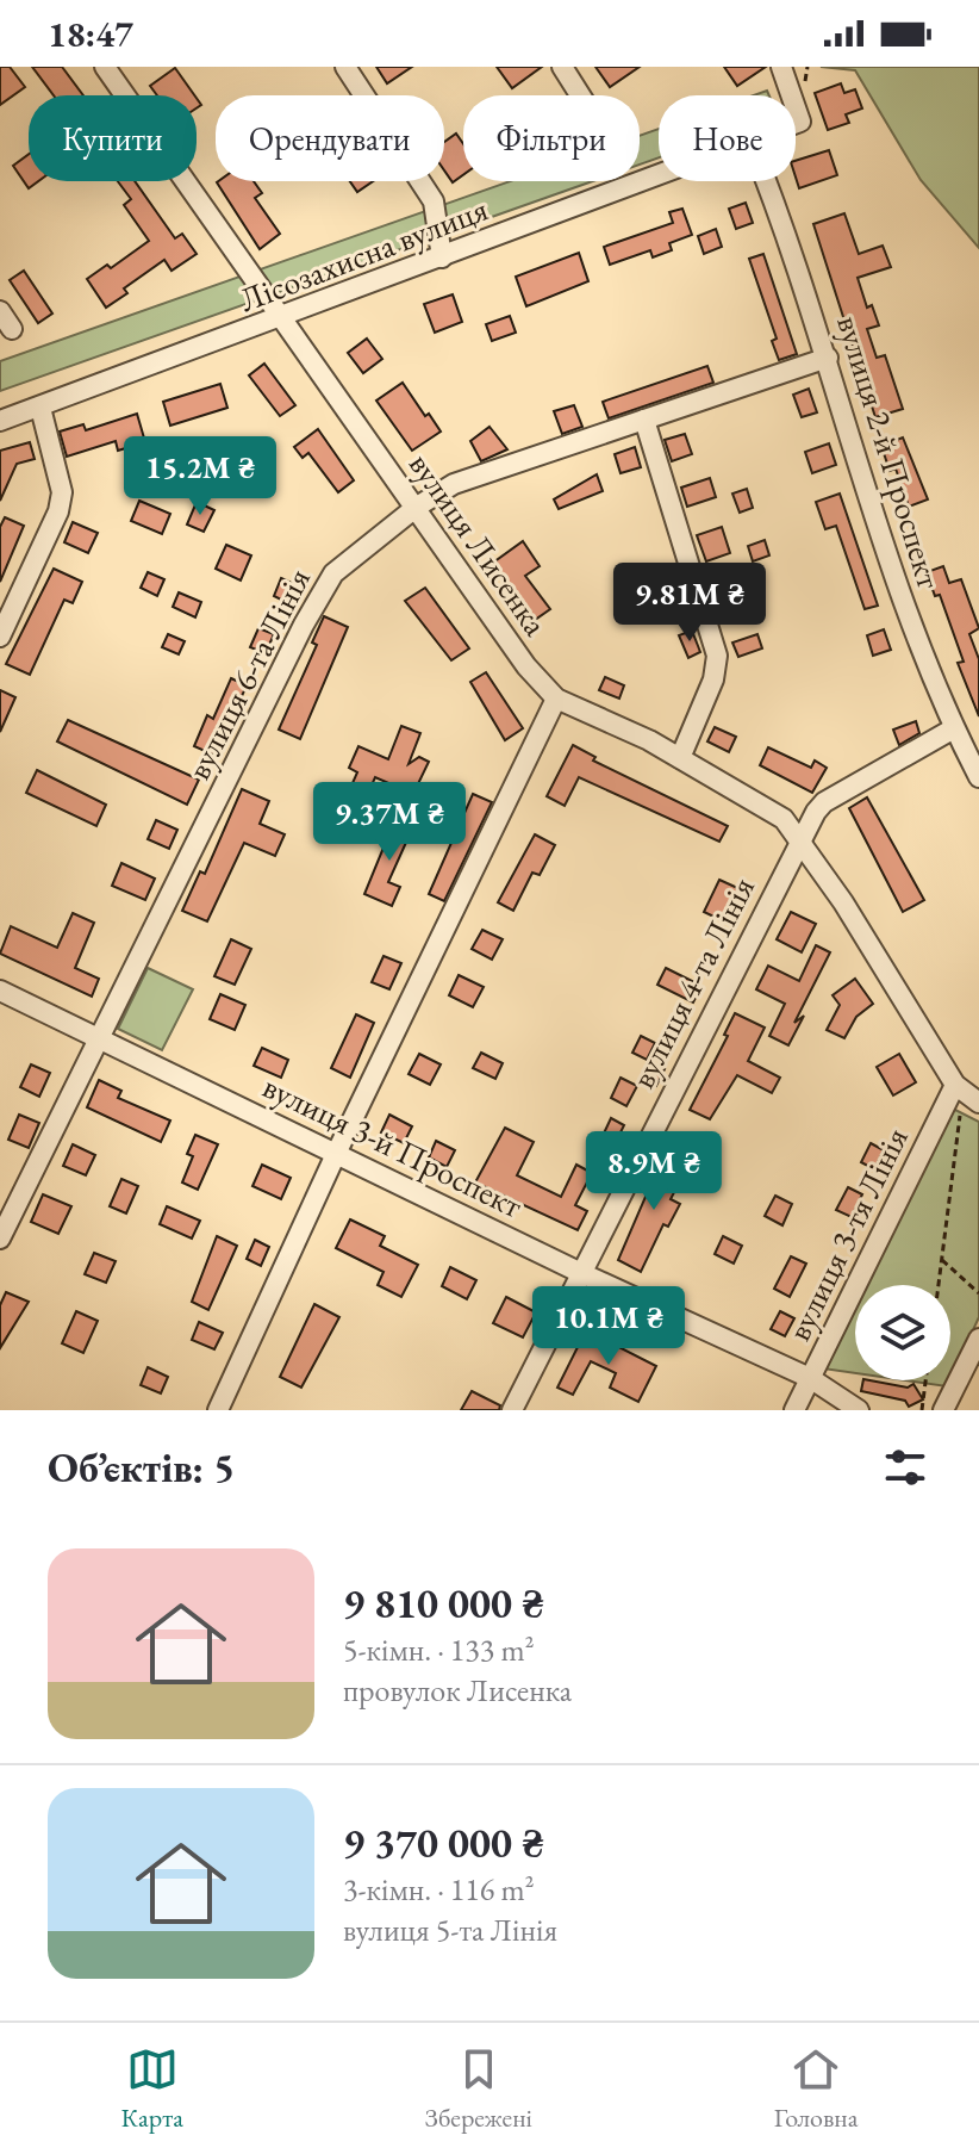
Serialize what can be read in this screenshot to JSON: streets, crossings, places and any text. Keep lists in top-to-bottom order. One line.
{"streets":{"street":["Лісозахисна вулиця","вулиця 2-й Проспект","вулиця Лисенка","вулиця 6-та Лінія","вулиця 4-та Лінія","вулиця 3-й Проспект","вулиця 3-тя Лінія"]},"crossings":[["Лісозахисна вулиця","вулиця Лисенка"],["вулиця 2-й Проспект","вулиця 6-та Лінія"],["вулиця 2-й Проспект","вулиця 4-та Лінія"],["вулиця Лисенка","вулиця 6-та Лінія"],["вулиця Лисенка","вулиця 4-та Лінія"],["вулиця Лисенка","вулиця 3-тя Лінія"],["вулиця 6-та Лінія","вулиця 3-й Проспект"],["вулиця 4-та Лінія","вулиця 3-й Проспект"],["вулиця 3-й Проспект","вулиця 3-тя Лінія"]],"page":{"status":"18:47","chip":["Купити","Орендувати","Фільтри","Нове"],"price":["15.2M ₴","9.81M ₴","9.37M ₴","8.9M ₴","10.1M ₴"],"heading":"Об’єктів: 5","list":[{"name":"9 810 000 ₴","note":"5-кімн. · 133 m² · провулок Лисенка"},{"name":"9 370 000 ₴","note":"3-кімн. · 116 m² · вулиця 5-та Лінія"}],"tabs":["Карта","Збережені","Головна"]}}
